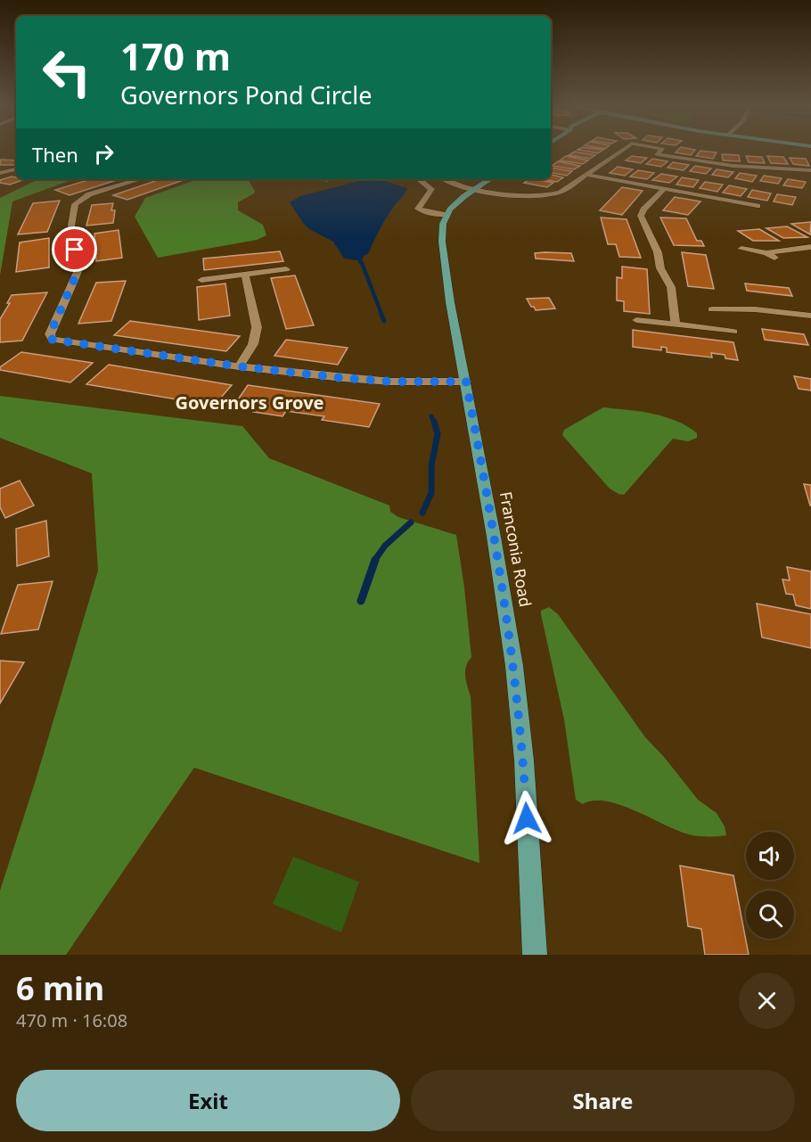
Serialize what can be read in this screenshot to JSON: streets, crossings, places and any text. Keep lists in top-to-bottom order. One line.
{"streets":{"main road":["Franconia Road"]},"districts":["Governors Grove"],"page":{"turn":["170 m","Governors Pond Circle"],"then":"Then","heading":["6 min","470 m · 16:08"],"buttons":["Exit","Share"]}}
